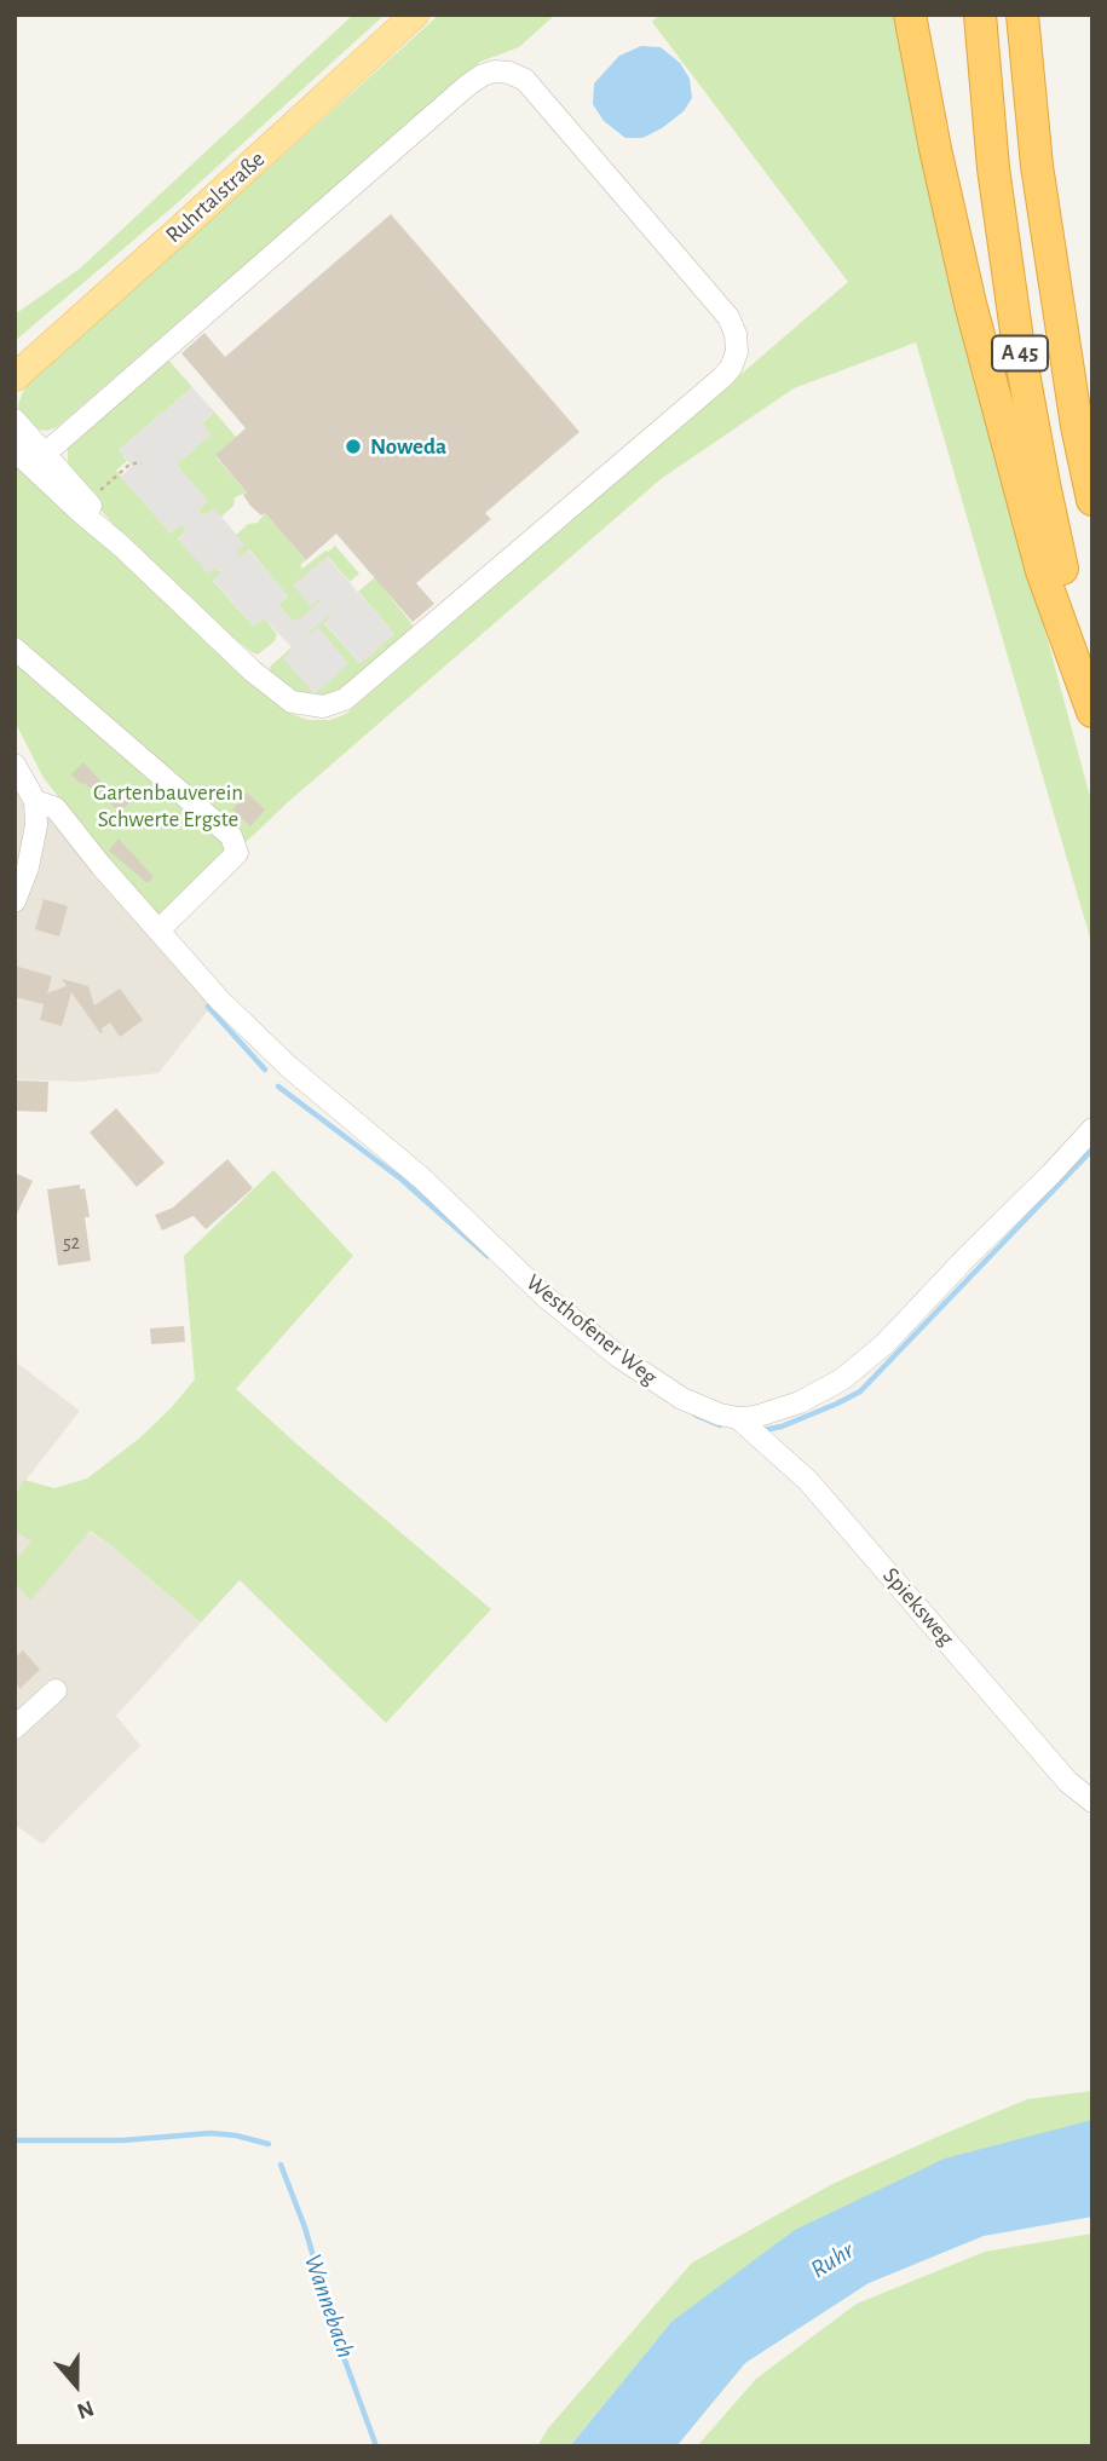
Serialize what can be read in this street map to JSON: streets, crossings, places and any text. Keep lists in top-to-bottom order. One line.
{"streets":{"highway":["A 45"],"main road":["Ruhrtalstraße"],"street":["Westhofener Weg","Spieksweg"]},"crossings":[["Westhofener Weg","Spieksweg"]],"water":["Ruhr","Wannebach"],"parks":["Gartenbauverein Schwerte Ergste"],"places":["Noweda"],"house_numbers":["52"],"north":"bottom"}
